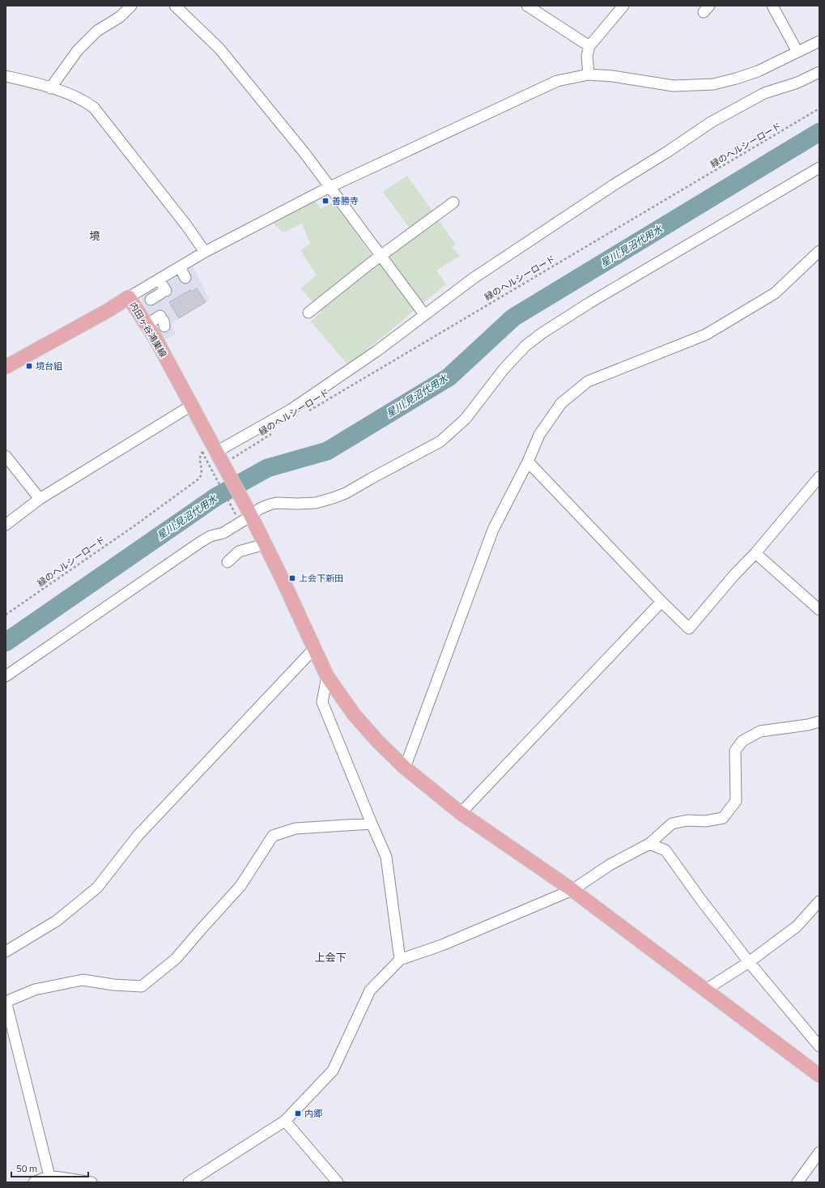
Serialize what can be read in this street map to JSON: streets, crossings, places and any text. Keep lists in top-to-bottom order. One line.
{"streets":{"main road":["内田ヶ谷鴻巣線"],"path":["緑のヘルシーロード"]},"crossings":[["緑のヘルシーロード","内田ヶ谷鴻巣線"]],"districts":["境","上会下"],"water":["星川;見沼代用水"],"places":{"transit":["善勝寺","境台組","上会下新田","内郷"]},"scale_bar":"50 m"}
